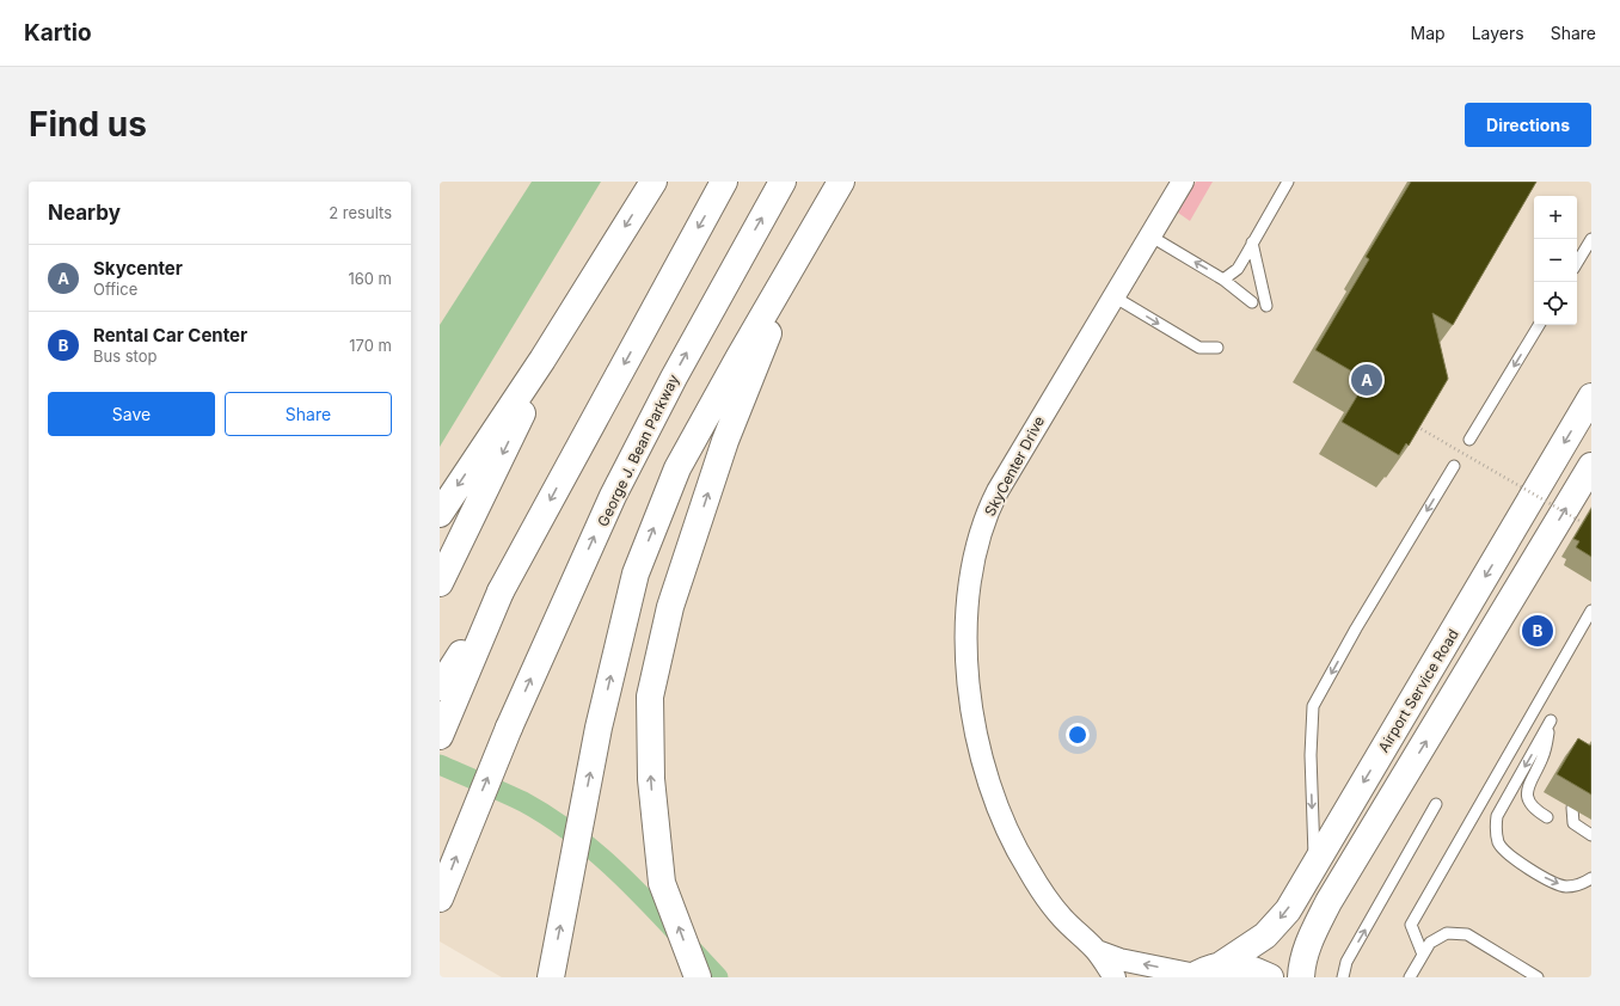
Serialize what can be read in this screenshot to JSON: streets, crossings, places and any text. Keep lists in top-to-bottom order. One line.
{"streets":{"main road":["George J. Bean Parkway","Airport Service Road"],"street":["SkyCenter Drive"]},"crossings":[["SkyCenter Drive","Airport Service Road"]],"page":{"header":"Kartio","nav":["Map","Layers","Share"],"buttons":["Directions",["Save","Share"]],"title":"Find us","heading":["Nearby","2 results"],"map_buttons":["+","−"],"list":[{"mark":"A","name":"Skycenter","note":"Office","value":"160 m"},{"mark":"B","name":"Rental Car Center","note":"Bus stop","value":"170 m"}],"pins":["A","B"]}}
